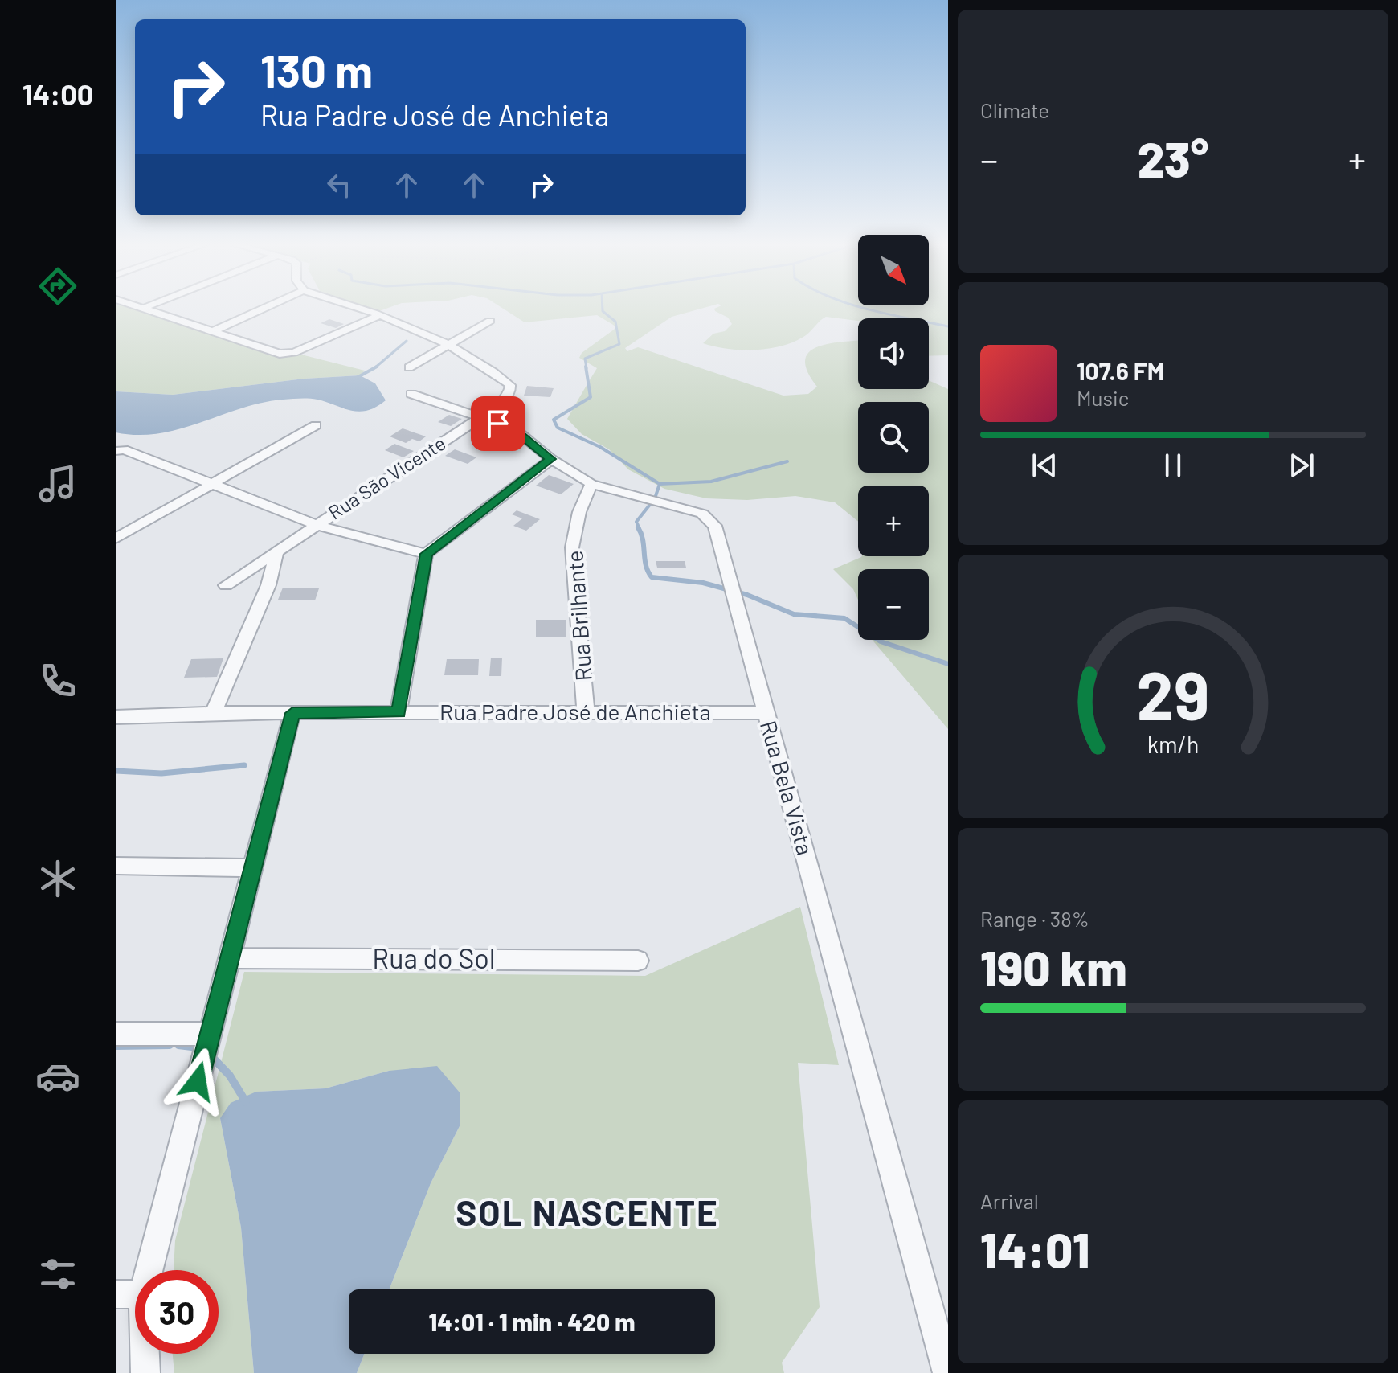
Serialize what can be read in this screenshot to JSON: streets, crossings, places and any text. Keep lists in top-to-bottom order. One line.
{"streets":{"street":["Rua São Vicente","Rua Brilhante","Rua Padre José de Anchieta","Rua Bela Vista","Rua do Sol"]},"crossings":[["Rua São Vicente","Rua Bela Vista"],["Rua Brilhante","Rua Padre José de Anchieta"],["Rua Brilhante","Rua Bela Vista"],["Rua Padre José de Anchieta","Rua Bela Vista"]],"districts":["SOL NASCENTE"],"north":"bottom right","page":{"tabs":"14:00","tile":["Climate",["Range · 38%","190 km"],["Arrival","14:01"]],"turn":["130 m","Rua Padre José de Anchieta"],"heat":["−","23°","+"],"map_buttons":["+","−"],"song":["107.6 FM","Music"],"limit":"30","trip":"14:01 · 1 min · 420 m","gauge":["29","km/h"]}}
